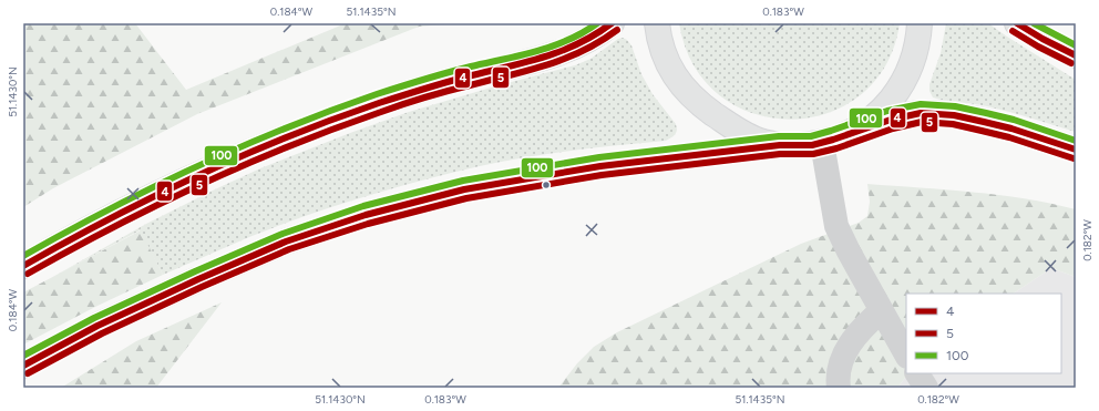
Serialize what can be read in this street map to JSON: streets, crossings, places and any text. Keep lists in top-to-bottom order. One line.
{"lines":["transit line 4","transit line 100","transit line 5"],"legend":["4","5","100"],"coordinates":["0.184°W","51.1435°N","0.183°W","51.1430°N","0.182°W"]}
